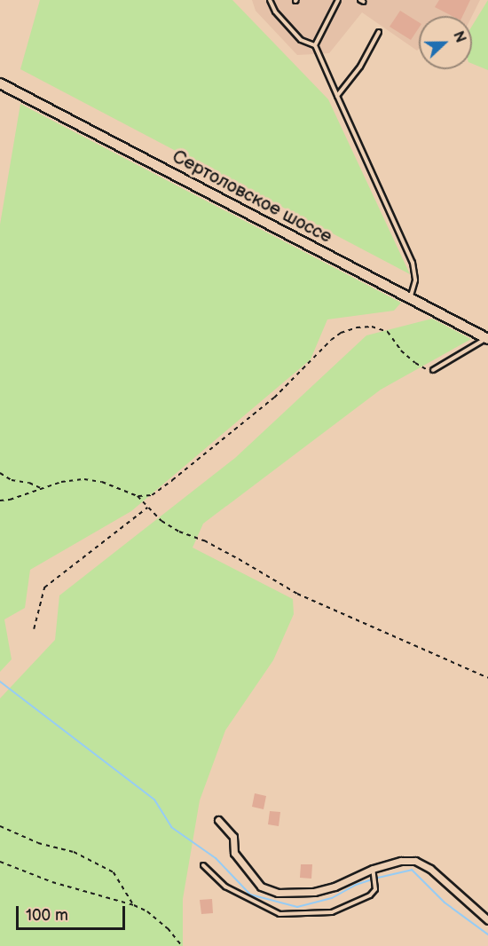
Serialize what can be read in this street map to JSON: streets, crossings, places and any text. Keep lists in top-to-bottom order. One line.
{"streets":{"main road":["Сертоловское шоссе"]},"scale_bar":"100 m","north":"right"}
